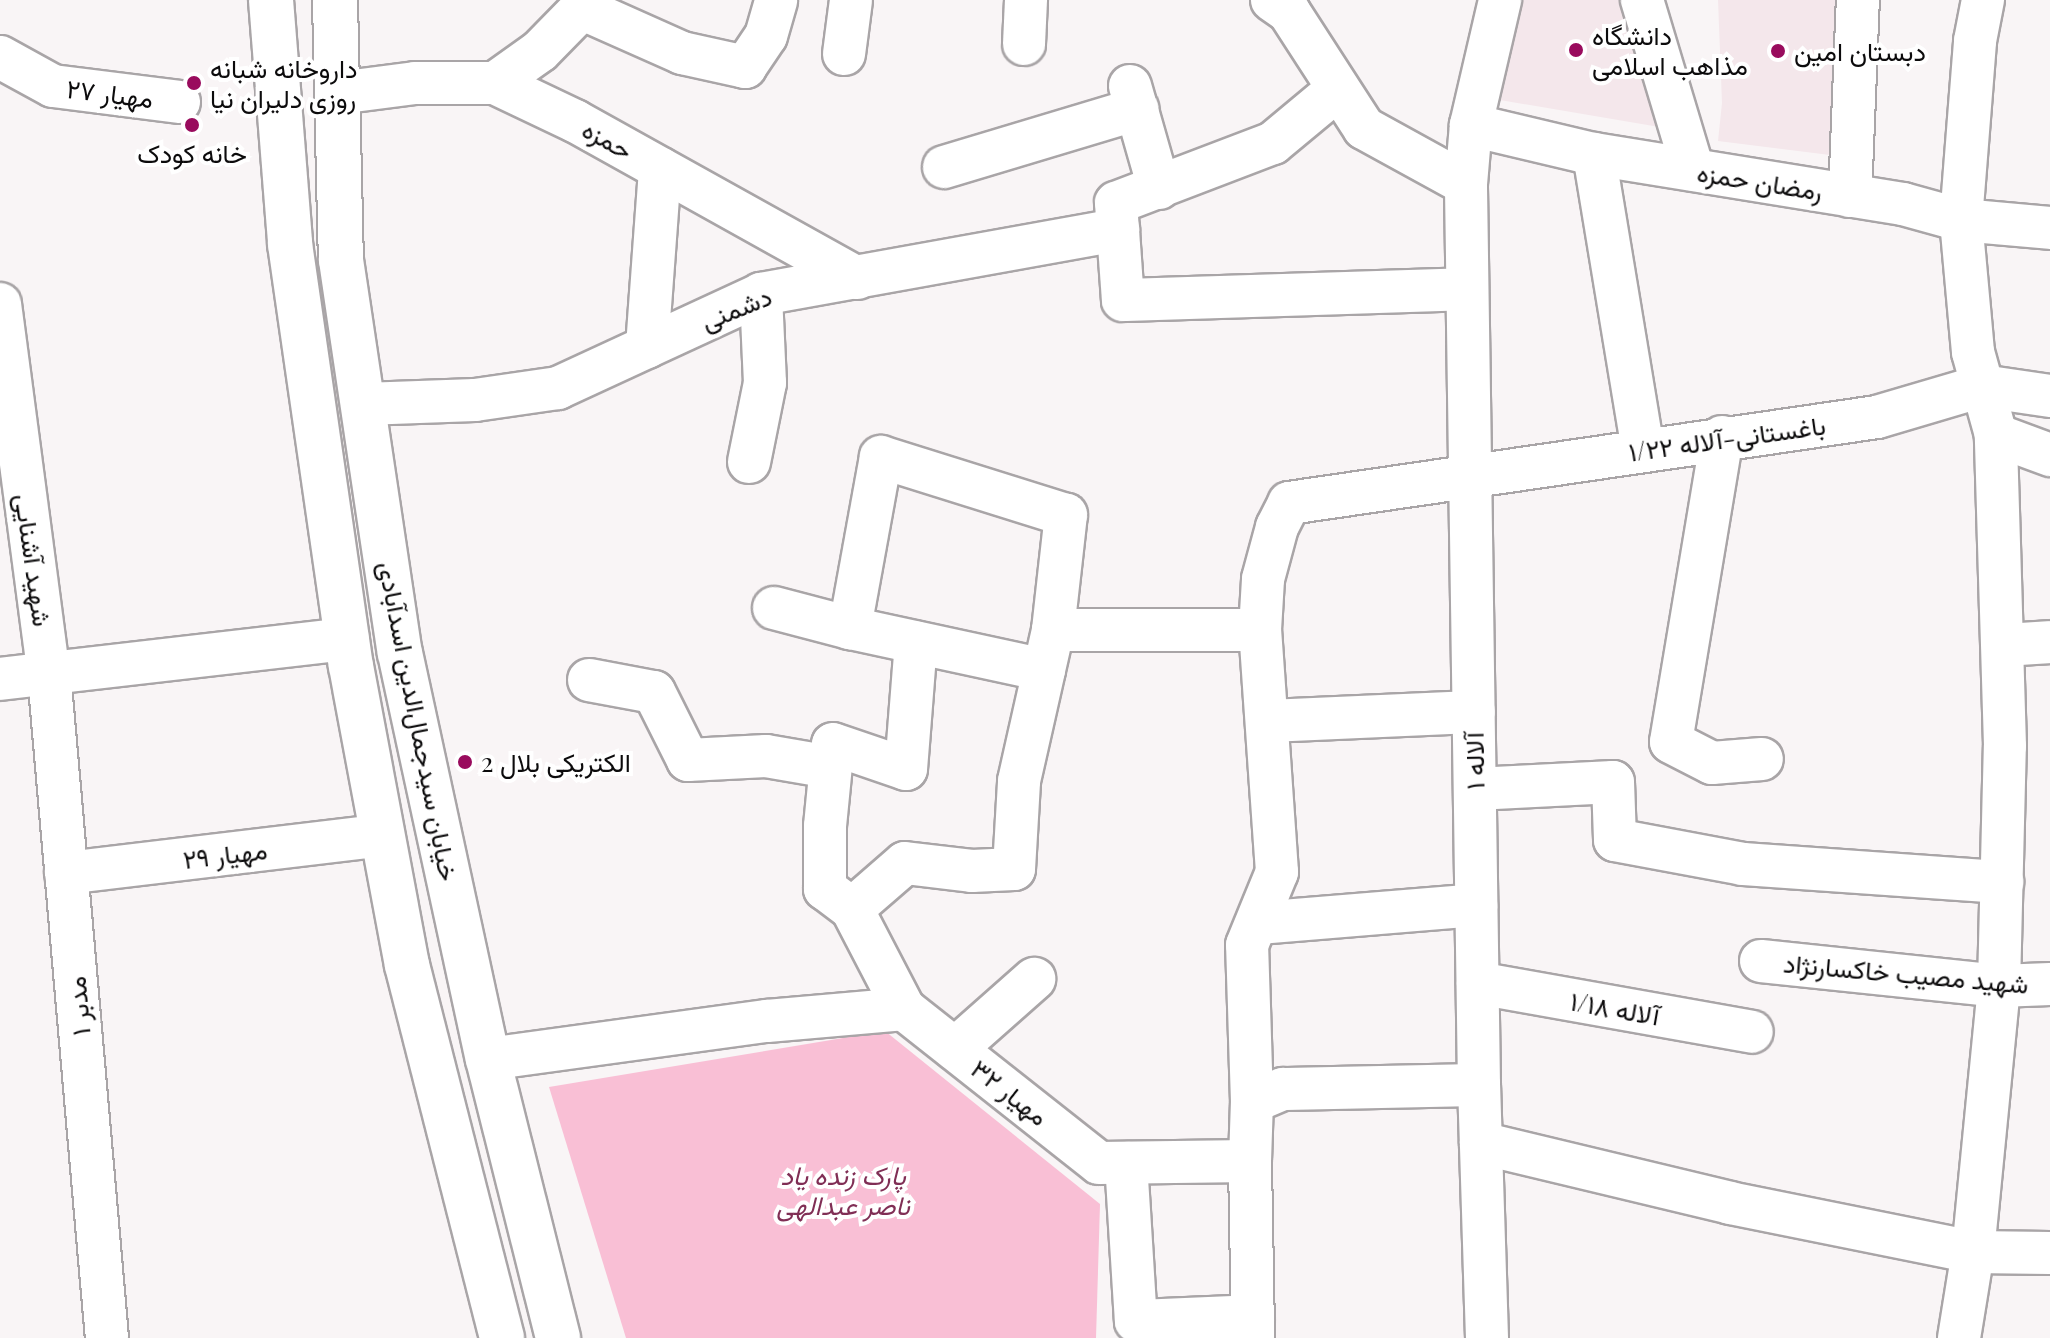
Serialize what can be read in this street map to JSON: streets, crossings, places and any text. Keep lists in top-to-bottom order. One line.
{"streets":{"main road":["خیابان سیدجمال‌الدین اسدآبادی"],"street":["مهیار ۲۷","حمزه","رمضان حمزه","دشمنی","باغستانی-آلاله ۱/۲۲","شهید آشنایی","آلاله ۱","مهیار ۲۹","شهید مصیب خاکسارنژاد","مدبر ۱","آلاله ۱/۱۸","مهیار ۳۲"]},"crossings":[["حمزه","دشمنی"],["حمزه","خیابان سیدجمال‌الدین اسدآبادی"],["رمضان حمزه","آلاله ۱"],["دشمنی","خیابان سیدجمال‌الدین اسدآبادی"],["باغستانی-آلاله ۱/۲۲","آلاله ۱"],["شهید آشنایی","مدبر ۱"],["خیابان سیدجمال‌الدین اسدآبادی","مهیار ۲۹"],["آلاله ۱","آلاله ۱/۱۸"],["مهیار ۲۹","مدبر ۱"]],"parks":["پارک زنده یاد ناصر عبدالهی"],"places":["دانشگاه مذاهب اسلامی","دبستان امین","داروخانه شبانه روزی دلیران نیا","خانه کودک","الکتریکی بلال 2"]}
